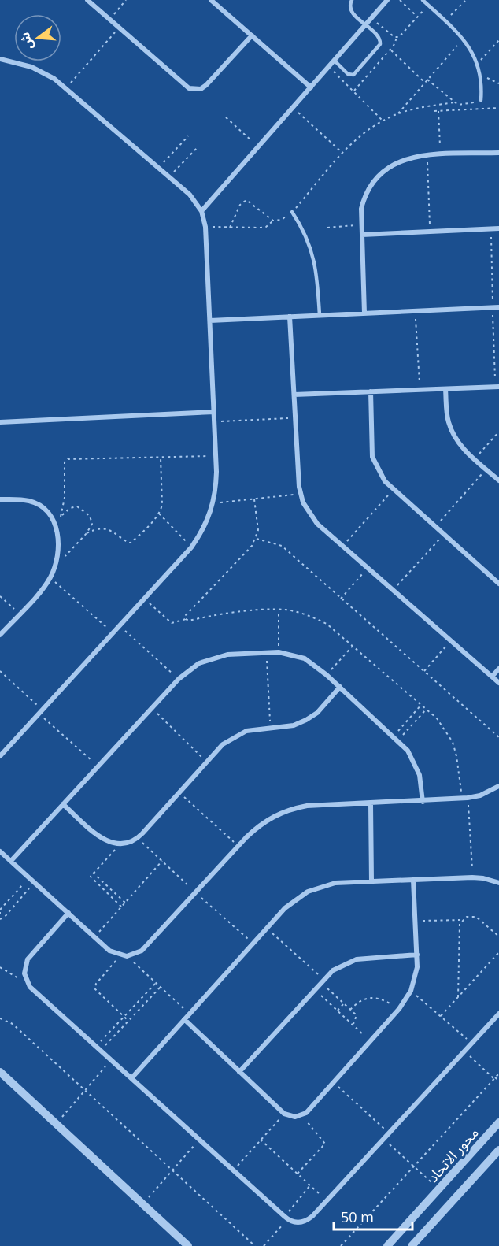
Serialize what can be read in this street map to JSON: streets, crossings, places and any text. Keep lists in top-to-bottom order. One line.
{"streets":{"street":["محور الاتحاد"]},"scale_bar":"50 m","north":"left"}
